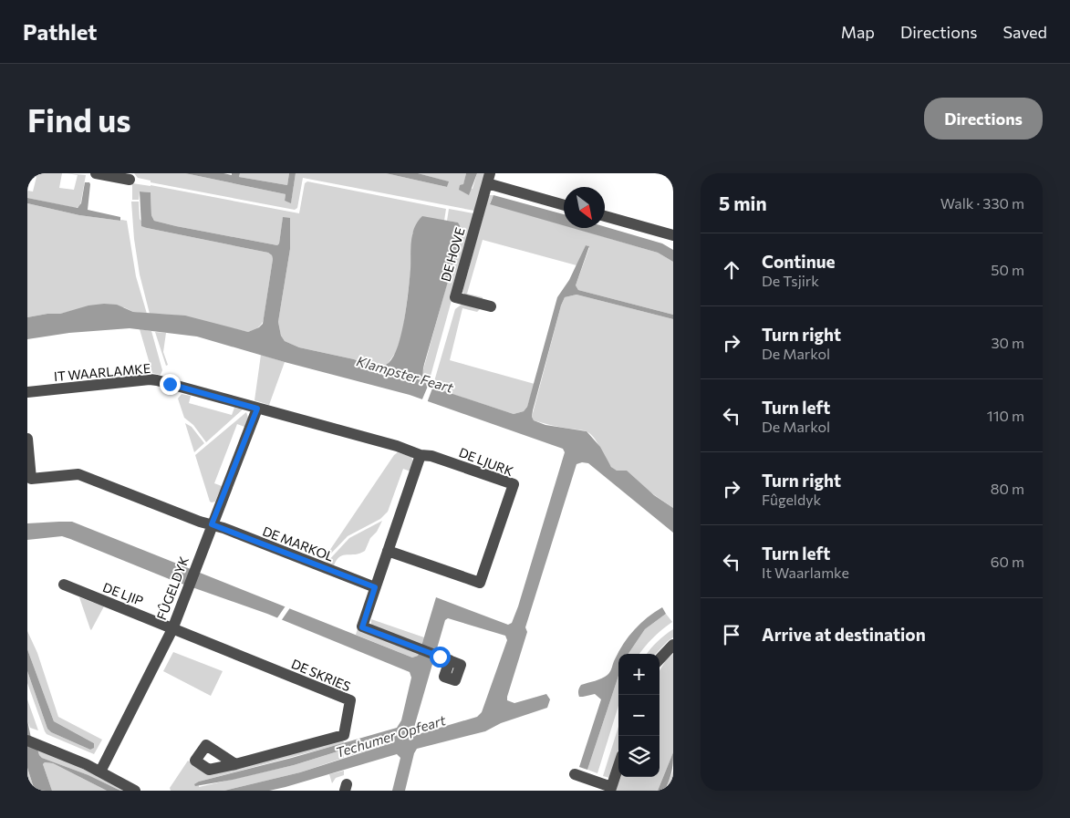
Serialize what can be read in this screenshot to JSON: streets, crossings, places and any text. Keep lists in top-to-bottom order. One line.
{"streets":{"street":["DE HOVE","IT WAARLAMKE","DE LJURK","DE MARKOL","FÛGELDYK","DE LJIP","DE SKRIES"]},"crossings":[["IT WAARLAMKE","DE LJURK"],["IT WAARLAMKE","FÛGELDYK"],["DE LJURK","FÛGELDYK"],["DE MARKOL","FÛGELDYK"],["FÛGELDYK","DE LJIP"],["FÛGELDYK","DE SKRIES"],["DE LJIP","DE SKRIES"]],"water":["Klampster Feart","Techumer Opfeart"],"north":"bottom right","page":{"header":"Pathlet","nav":["Map","Directions","Saved"],"buttons":"Directions","title":"Find us","heading":["5 min","Walk · 330 m"],"list":[["Continue","De Tsjirk","50 m"],["Turn right","De Markol","30 m"],["Turn left","De Markol","110 m"],["Turn right","Fûgeldyk","80 m"],["Turn left","It Waarlamke","60 m"],"Arrive at destination"],"map_buttons":["+","−"]}}
